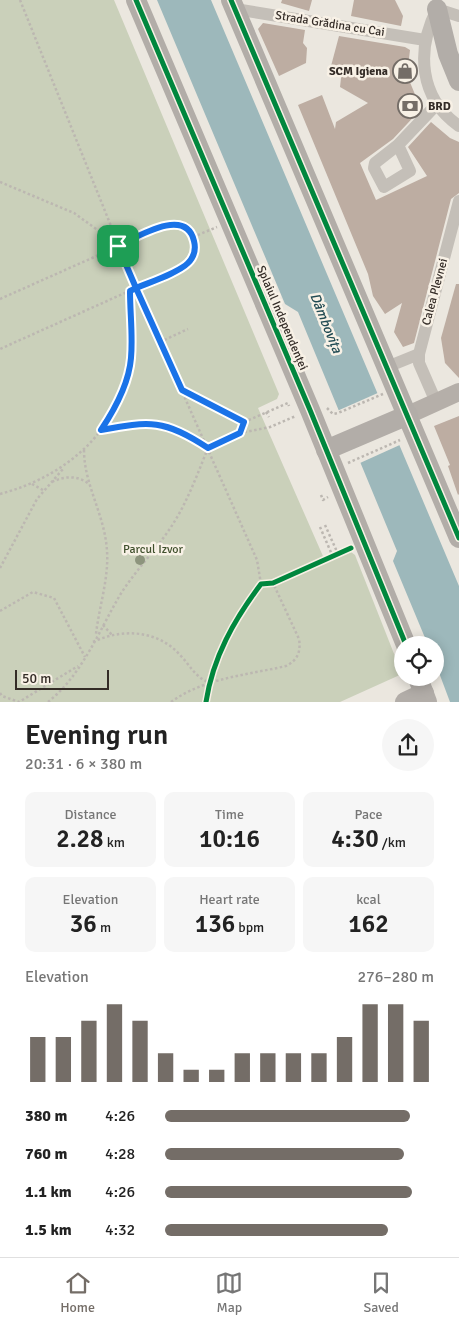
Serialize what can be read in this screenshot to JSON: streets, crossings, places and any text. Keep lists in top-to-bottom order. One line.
{"streets":{"main road":["Splaiul Independenței"],"street":["Strada Grădina cu Cai","Calea Plevnei"]},"water":["Dâmbovița"],"parks":["Parcul Izvor"],"places":{"shop":["SCM Igiena"],"bank":["BRD"]},"scale_bar":"50 m","page":{"scale":"50 m","heading":["Evening run","20:31 · 6 × 380 m"],"stats":[["Distance","2.28 km"],["Time","10:16"],["Pace","4:30 /km"],["Elevation","36 m"],["Heart rate","136 bpm"],["kcal","162"]],"chart":["Elevation","276–280 m"],"list":[{"name":"380 m","note":"4:26"},{"name":"760 m","note":"4:28"},{"name":"1.1 km","note":"4:26"},{"name":"1.5 km","note":"4:32"}],"tabs":["Home","Map","Saved"]}}
